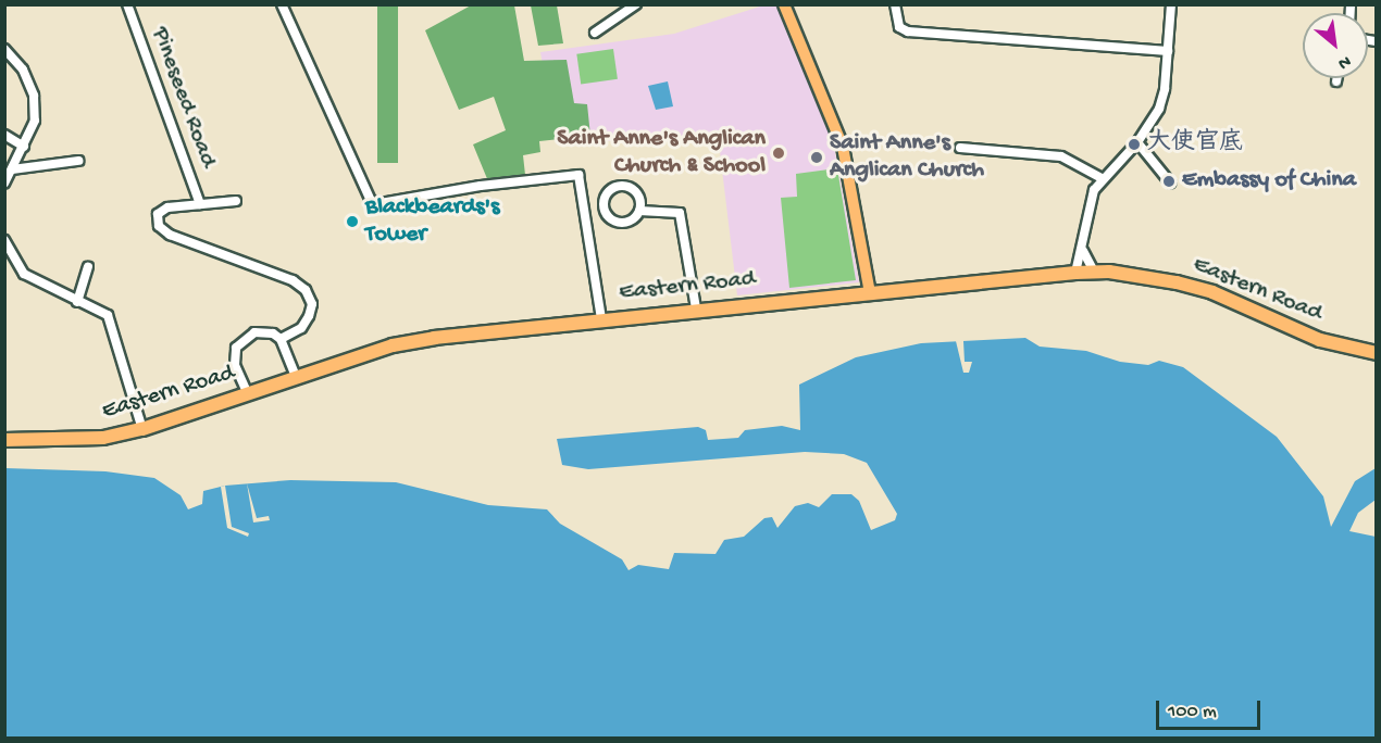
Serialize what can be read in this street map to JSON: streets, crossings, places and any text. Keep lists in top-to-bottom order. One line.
{"streets":{"highway":["Eastern Road"],"street":["Pineseed Road"]},"crossings":[["Pineseed Road","Eastern Road"]],"places":["大使官底","Saint Anne's Anglican Church & School","Saint Anne's Anglican Church","Embassy of China","Blackbeards's Tower"],"scale_bar":"100 m","north":"bottom right"}
